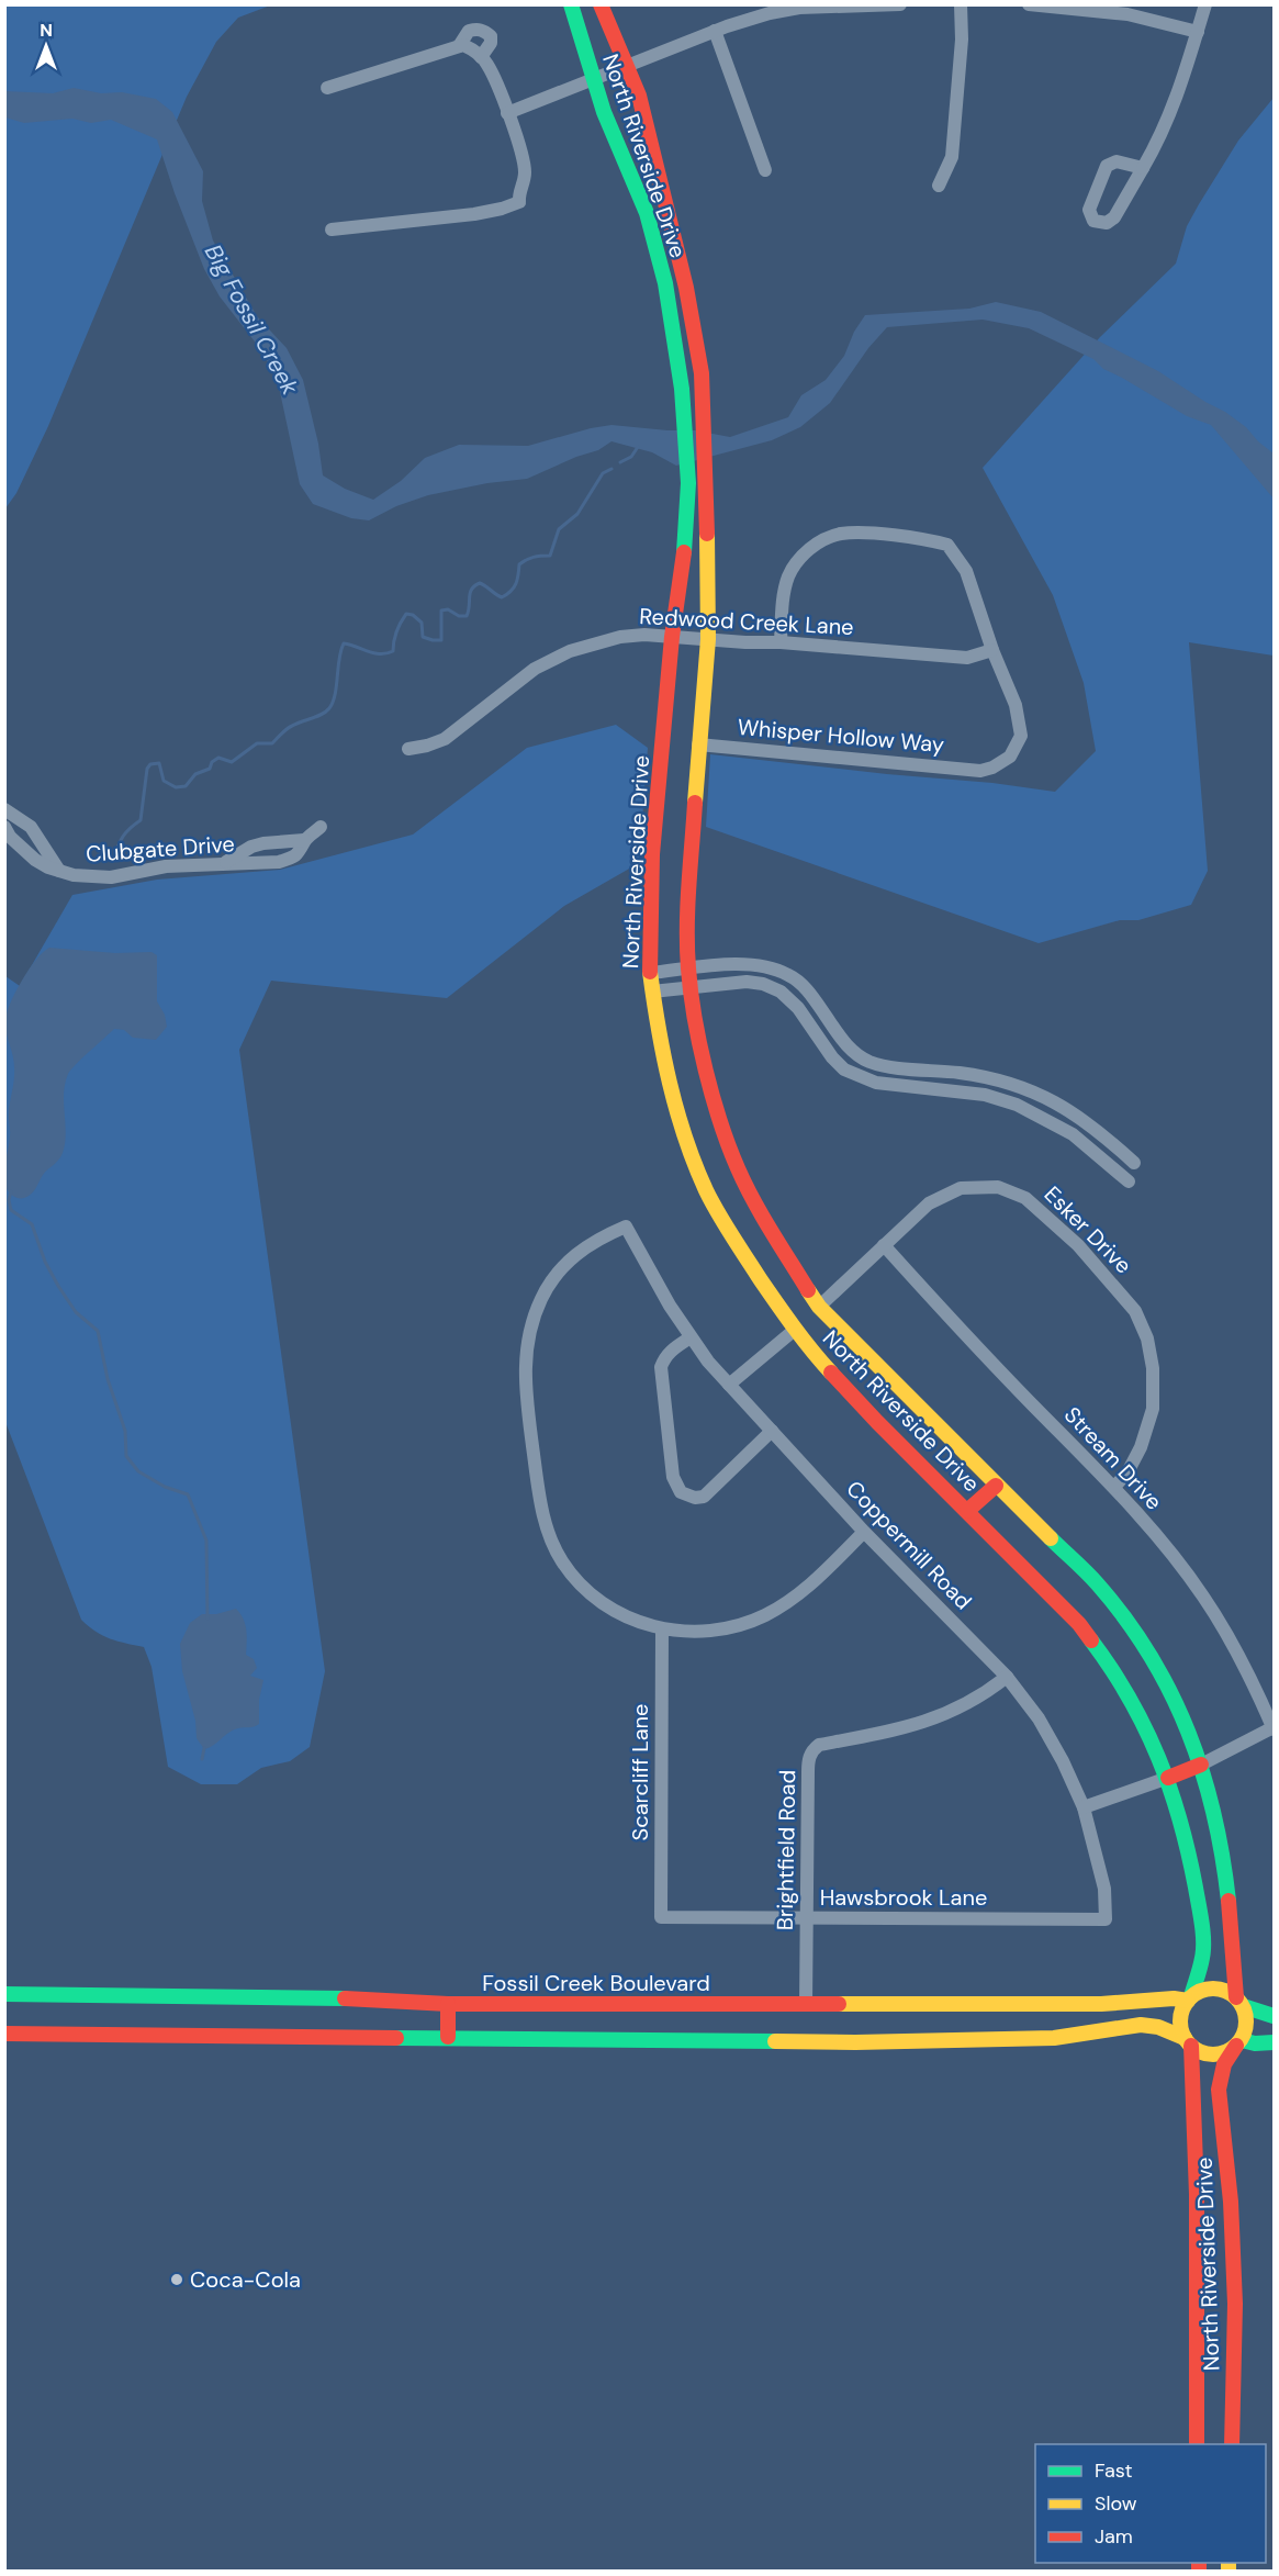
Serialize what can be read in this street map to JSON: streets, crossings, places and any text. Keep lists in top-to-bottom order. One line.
{"streets":{"main road":["North Riverside Drive","Fossil Creek Boulevard"],"street":["Redwood Creek Lane","Whisper Hollow Way","Clubgate Drive","Esker Drive","Stream Drive","Coppermill Road","Scarcliff Lane","Brightfield Road","Hawsbrook Lane"]},"crossings":[["North Riverside Drive","Redwood Creek Lane"],["North Riverside Drive","Whisper Hollow Way"],["North Riverside Drive","Esker Drive"],["North Riverside Drive","Fossil Creek Boulevard"],["Redwood Creek Lane","Whisper Hollow Way"],["Esker Drive","Stream Drive"],["Esker Drive","Coppermill Road"],["Coppermill Road","Scarcliff Lane"],["Coppermill Road","Brightfield Road"],["Coppermill Road","Hawsbrook Lane"],["Scarcliff Lane","Hawsbrook Lane"],["Brightfield Road","Hawsbrook Lane"],["Brightfield Road","Fossil Creek Boulevard"]],"water":["Big Fossil Creek"],"places":["Coca-Cola"],"legend":["Fast","Slow","Jam"],"north":"top"}
